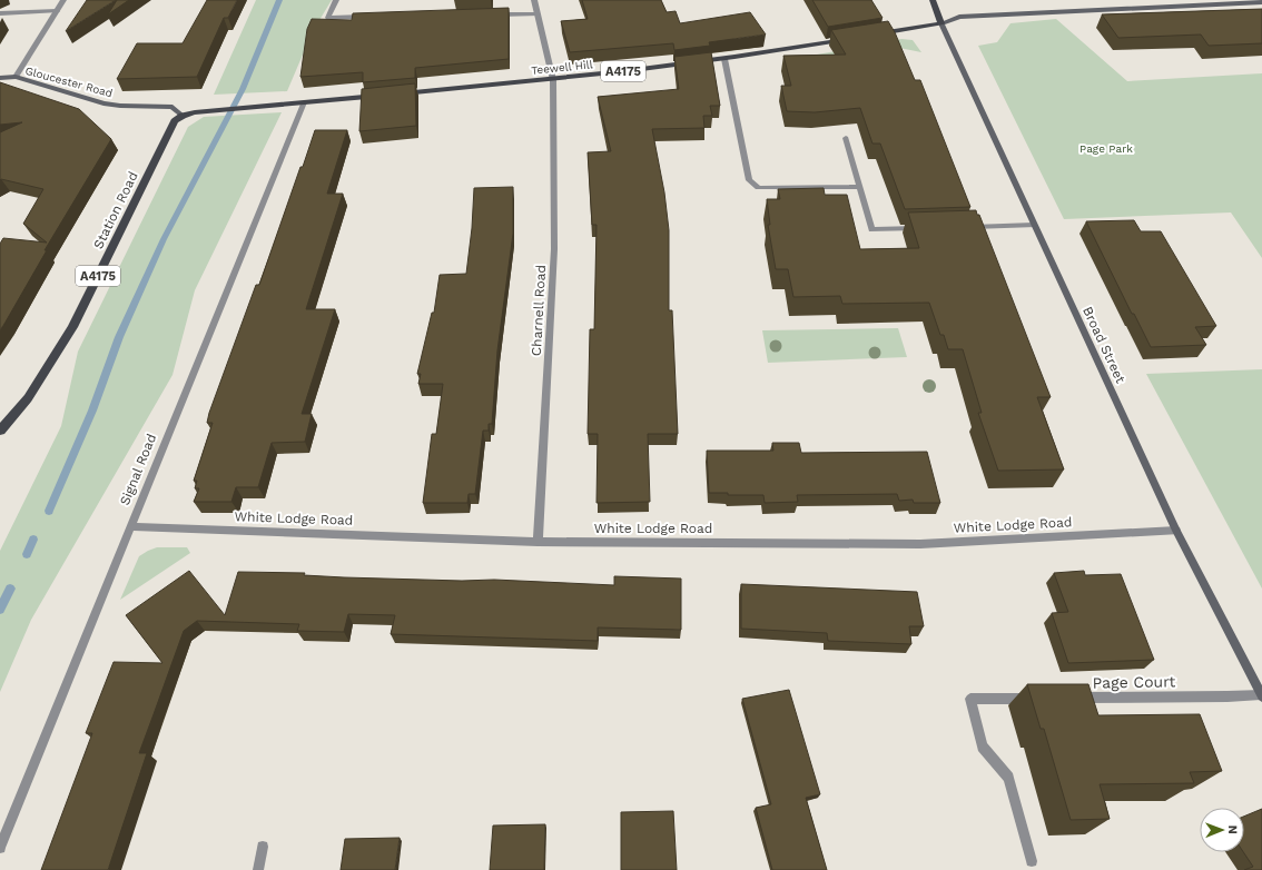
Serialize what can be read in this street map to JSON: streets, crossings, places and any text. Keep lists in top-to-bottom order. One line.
{"streets":{"main road":["Teewell Hill","A4175","Gloucester Road","Station Road","Broad Street"],"street":["Charnell Road","Signal Road","White Lodge Road","Page Court"]},"crossings":[["Teewell Hill","Charnell Road"],["Gloucester Road","Station Road"],["Charnell Road","White Lodge Road"],["Broad Street","White Lodge Road"],["Broad Street","Page Court"],["Signal Road","White Lodge Road"]],"parks":["Page Park"],"north":"right"}
